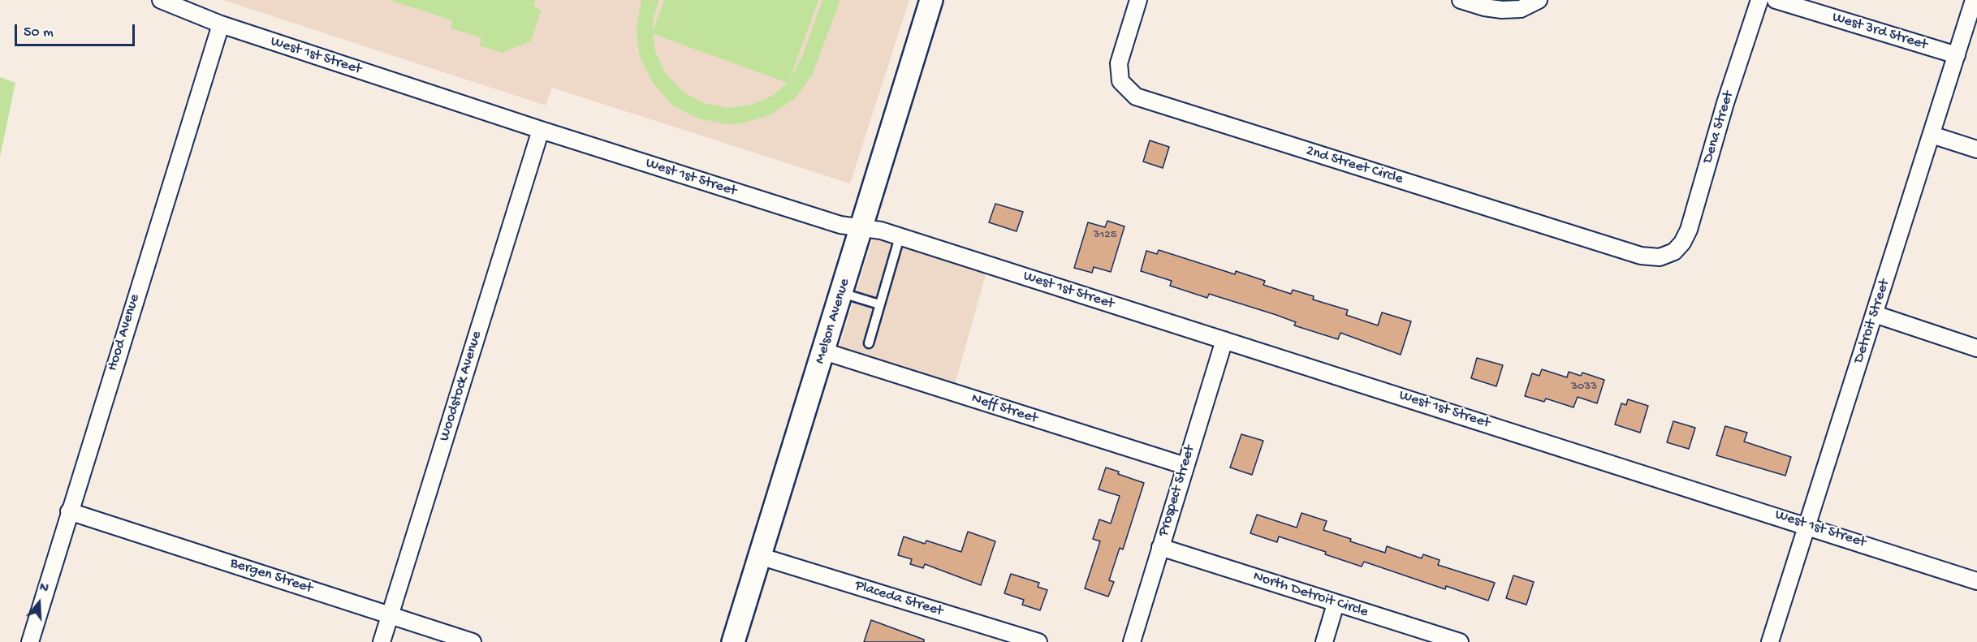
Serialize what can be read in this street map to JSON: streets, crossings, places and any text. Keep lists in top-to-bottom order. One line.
{"streets":{"street":["West 3rd Street","West 1st Street","Dena Street","2nd Street Circle","Melson Avenue","Detroit Street","Hood Avenue","Woodstock Avenue","Neff Street","Prospect Street","Bergen Street","North Detroit Circle","Placeda Street"]},"crossings":[["West 3rd Street","Detroit Street"],["West 1st Street","Melson Avenue"],["West 1st Street","Detroit Street"],["West 1st Street","Hood Avenue"],["West 1st Street","Woodstock Avenue"],["West 1st Street","Prospect Street"],["Dena Street","2nd Street Circle"],["Melson Avenue","Neff Street"],["Melson Avenue","Placeda Street"],["Hood Avenue","Bergen Street"],["Woodstock Avenue","Bergen Street"],["Neff Street","Prospect Street"],["Prospect Street","North Detroit Circle"]],"house_numbers":["3125","3033"],"scale_bar":"50 m","north":"top"}
